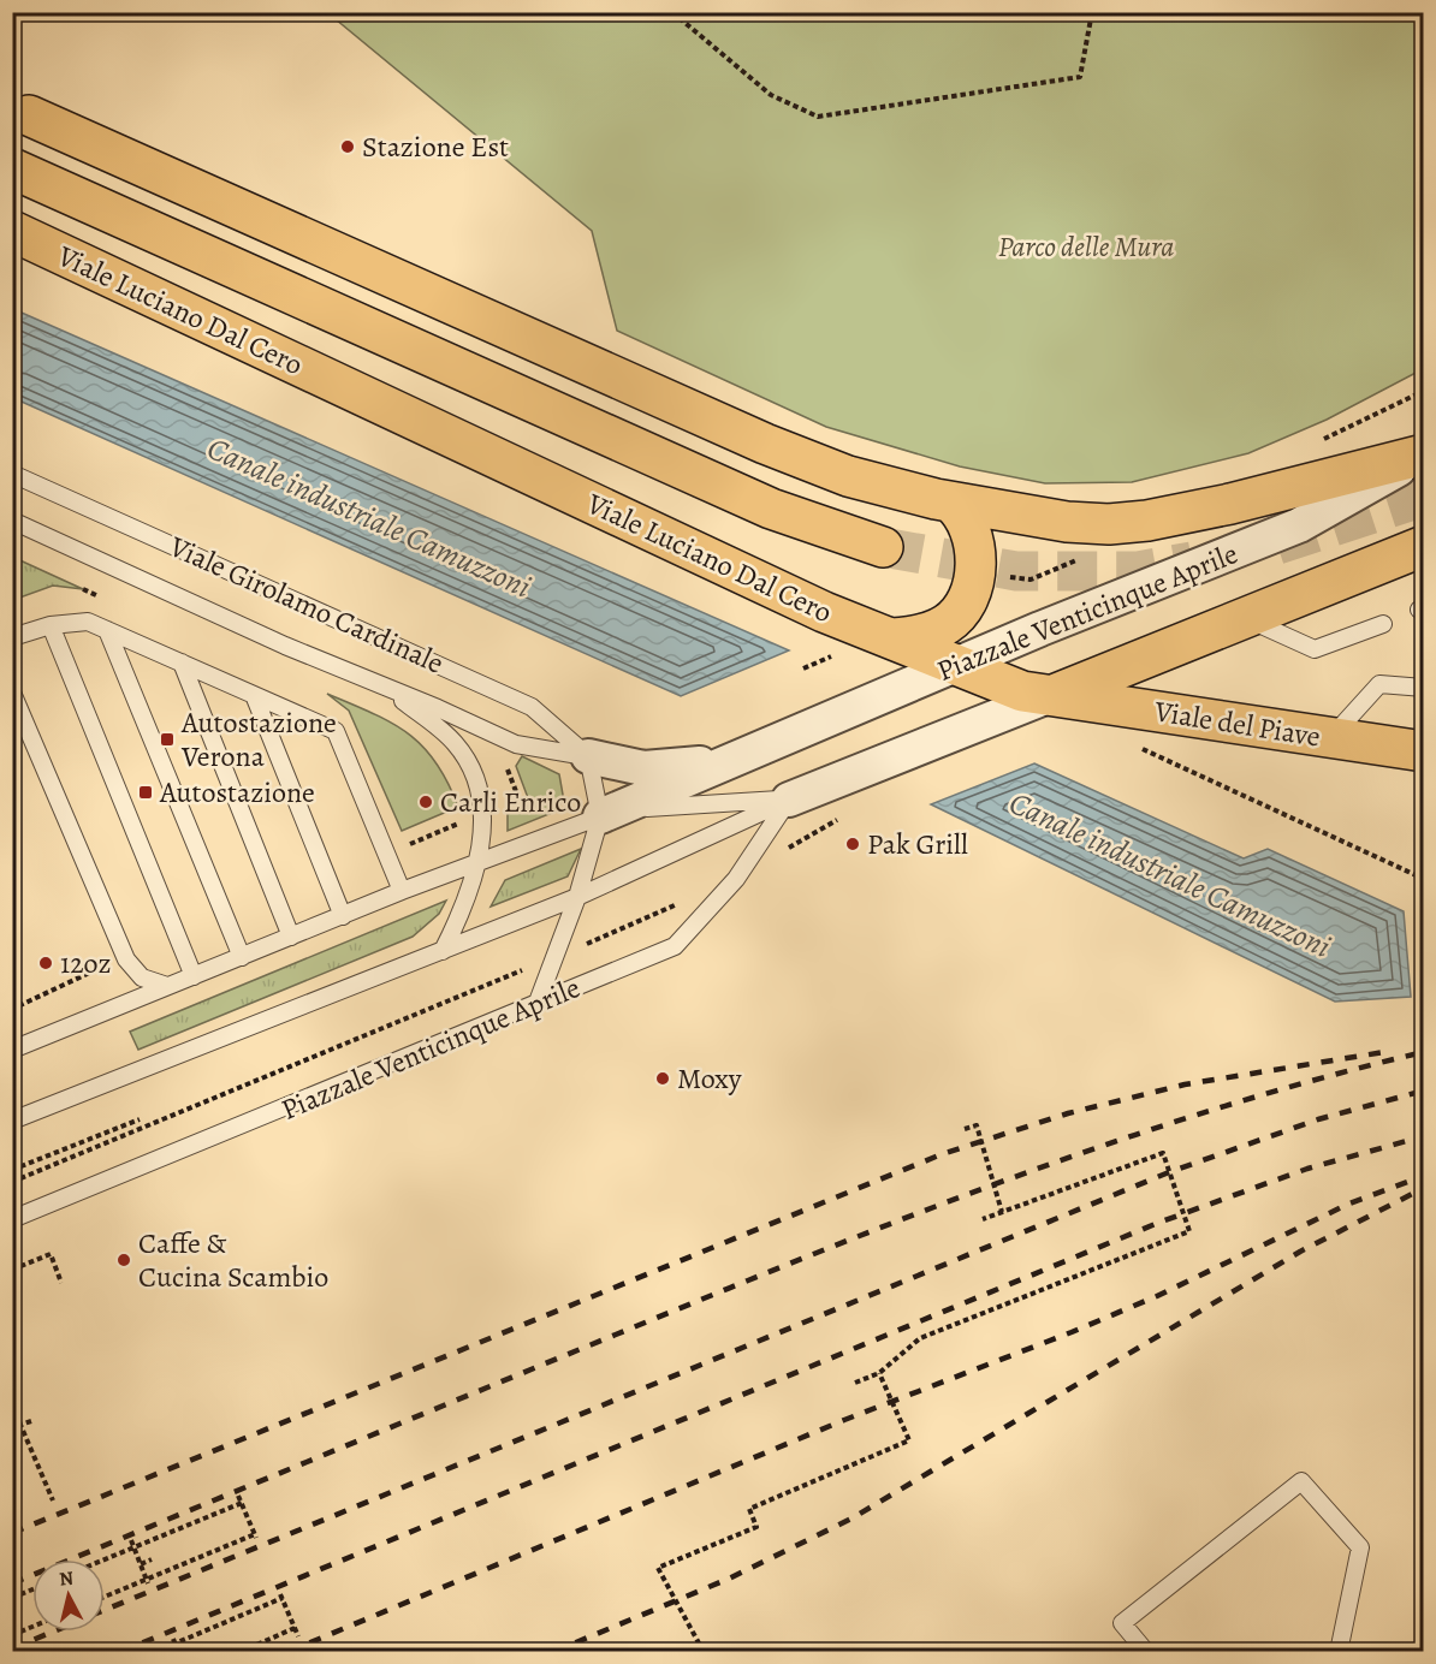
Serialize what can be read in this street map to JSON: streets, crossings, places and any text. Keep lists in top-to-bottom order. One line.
{"streets":{"main road":["Viale Luciano Dal Cero","Viale del Piave"],"street":["Viale Girolamo Cardinale","Piazzale Venticinque Aprile"]},"crossings":[["Viale Luciano Dal Cero","Piazzale Venticinque Aprile"],["Viale Luciano Dal Cero","Viale del Piave"],["Viale Girolamo Cardinale","Piazzale Venticinque Aprile"]],"water":["Canale industriale Camuzzoni"],"parks":["Parco delle Mura"],"places":{"other":["Stazione Est","Carli Enrico","Pak Grill","12oz","Moxy","Caffe & Cucina Scambio"],"transit":["Autostazione Verona","Autostazione"]},"north":"top"}
